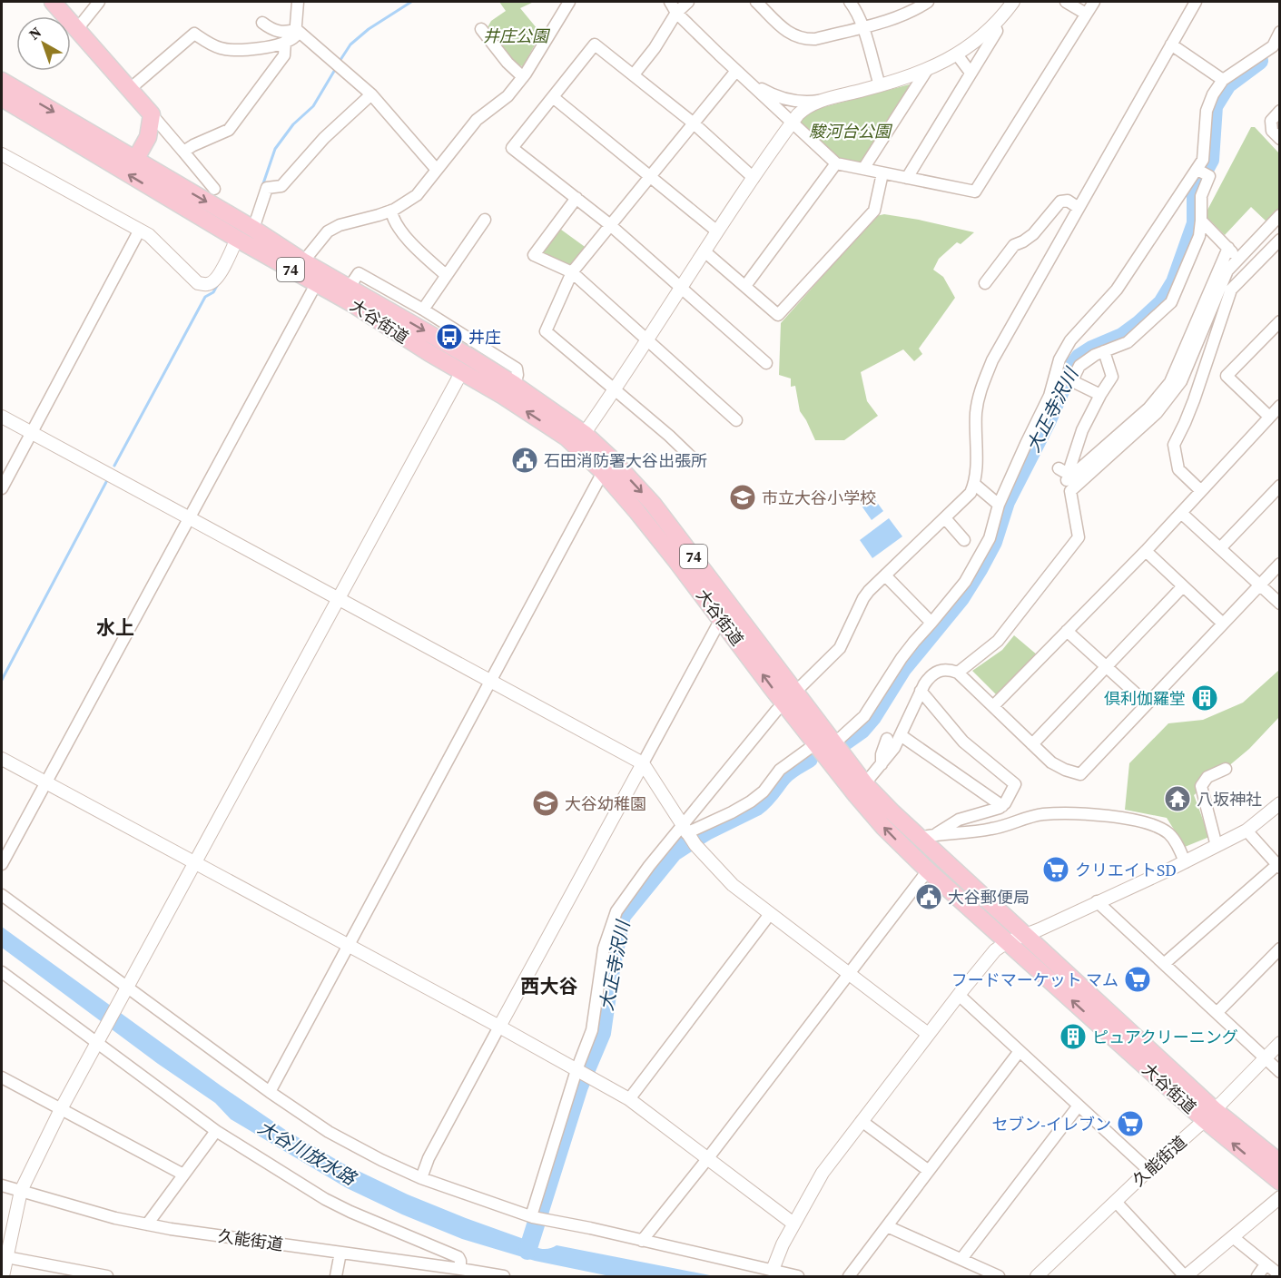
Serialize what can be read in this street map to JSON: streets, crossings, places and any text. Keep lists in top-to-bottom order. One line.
{"streets":{"main road":["74","大谷街道"],"street":["久能街道"]},"crossings":[["大谷街道","久能街道"]],"districts":["水上","西大谷"],"water":["大正寺沢川","大谷川放水路"],"parks":["井庄公園","駿河台公園"],"places":{"bus stop":["井庄"],"public building":["石田消防署大谷出張所","大谷郵便局"],"school or university":["市立大谷小学校","大谷幼稚園"],"building":["倶利伽羅堂","ピュアクリーニング"],"temple":["八坂神社"],"supermarket":["クリエイトSD","フードマーケット マム","セブン-イレブン"]},"north":"top left"}
